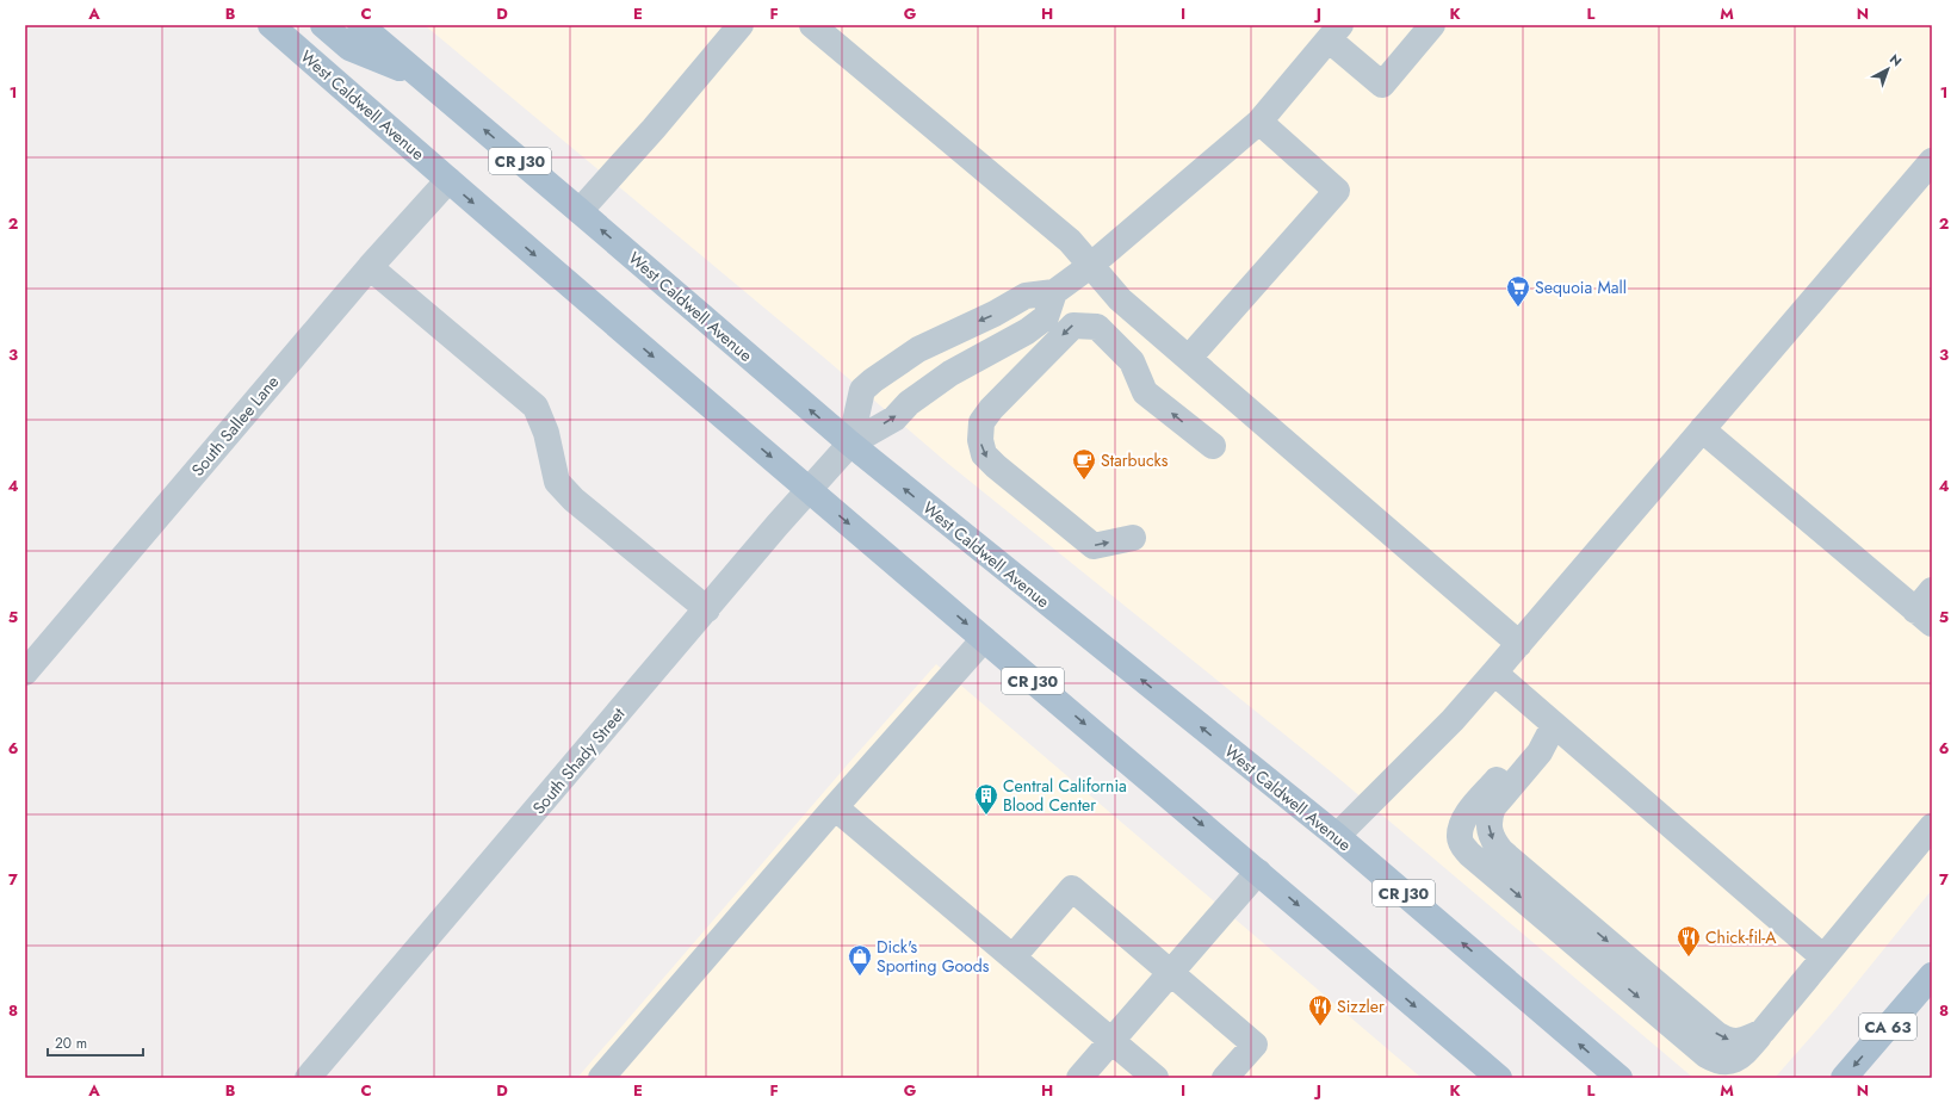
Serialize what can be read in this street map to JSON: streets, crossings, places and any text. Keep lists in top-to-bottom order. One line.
{"streets":{"main road":["West Caldwell Avenue","CR J30","CA 63"],"street":["South Sallee Lane","South Shady Street"]},"crossings":[["West Caldwell Avenue","South Sallee Lane"],["West Caldwell Avenue","South Shady Street"]],"places":{"supermarket":["Sequoia Mall"],"cafe":["Starbucks"],"building":["Central California Blood Center"],"restaurant":["Chick-fil-A","Sizzler"],"shop":["Dick's Sporting Goods"]},"scale_bar":"20 m","north":"top right","grid":{"columns":["A","B","C","D","E","F","G","H","I","J","K","L","M","N"],"rows":["1","2","3","4","5","6","7","8"]}}
